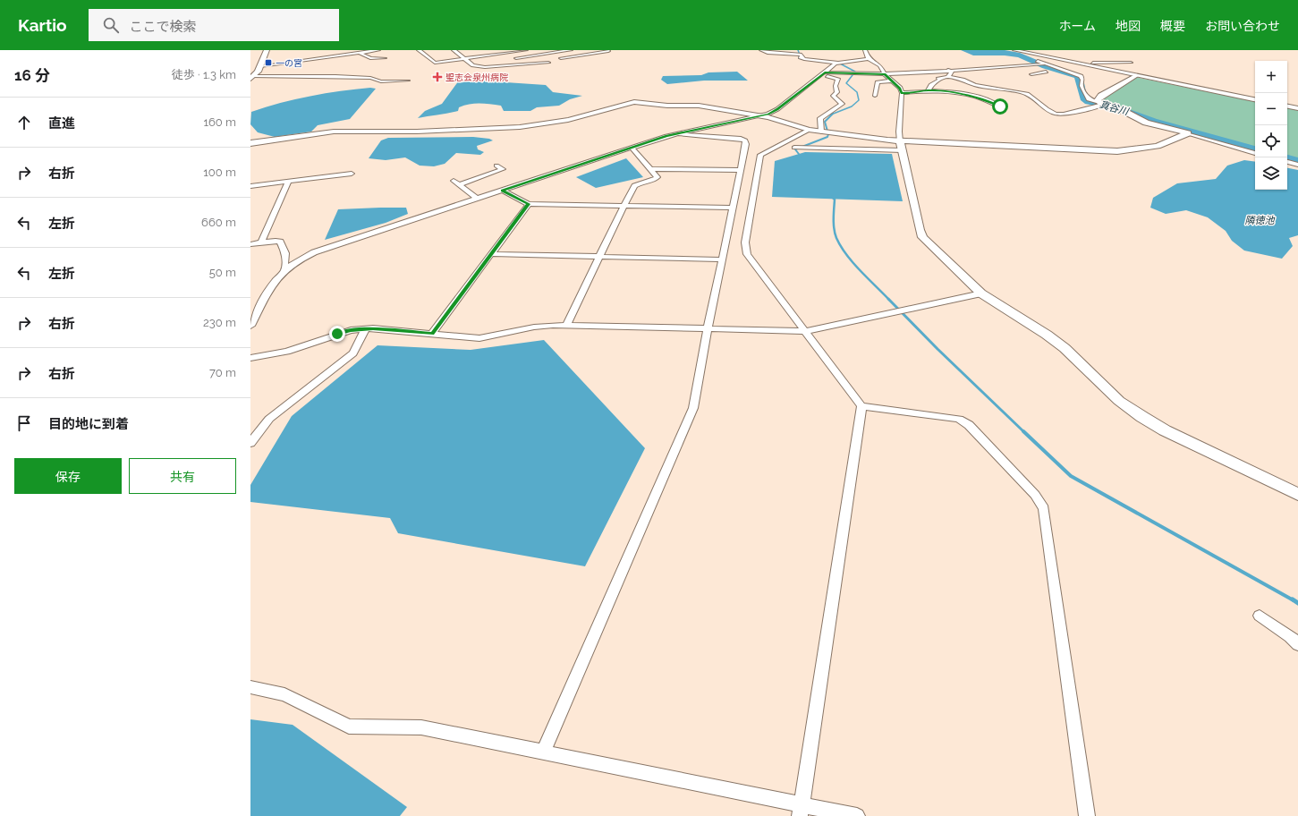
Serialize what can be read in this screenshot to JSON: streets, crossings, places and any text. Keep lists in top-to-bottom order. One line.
{"water":["真谷川","隣徳池"],"places":{"transit":["一の宮"],"health":["聖志会泉州病院"]},"page":{"header":"Kartio","search":"ここで検索","nav":["ホーム","地図","概要","お問い合わせ"],"heading":["16 分","徒歩 · 1.3 km"],"map_buttons":["+","−"],"list":[["直進","160 m"],["右折","100 m"],["左折","660 m"],["左折","50 m"],["右折","230 m"],["右折","70 m"],"目的地に到着"],"buttons":["保存","共有"]}}
